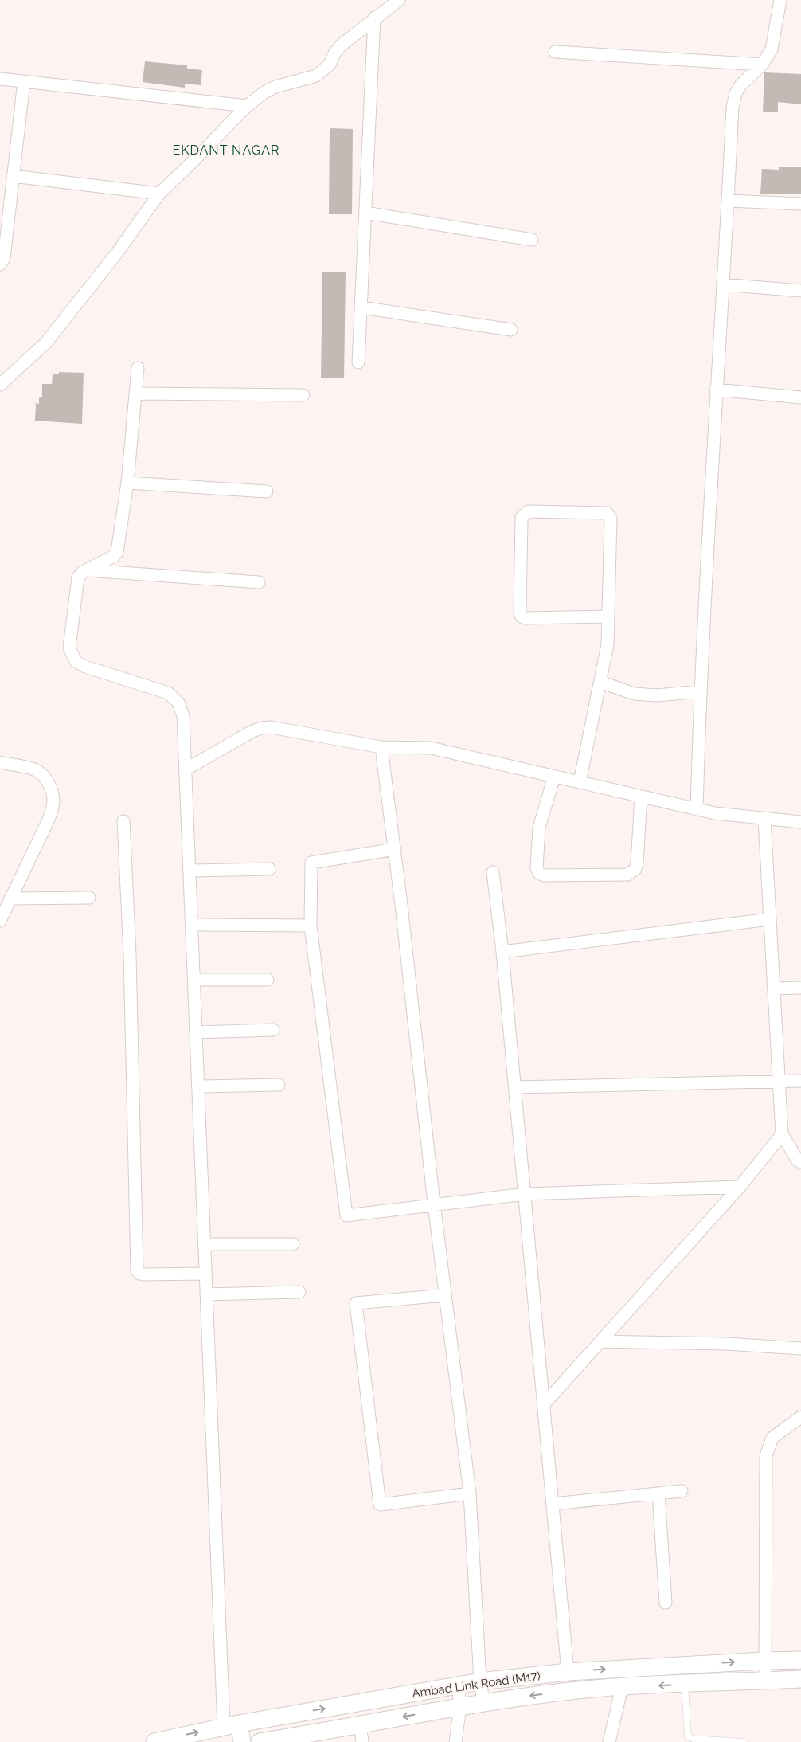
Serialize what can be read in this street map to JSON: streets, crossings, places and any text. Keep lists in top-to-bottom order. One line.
{"streets":{"main road":["Ambad Link Road (M17)"]},"districts":["EKDANT NAGAR"]}
